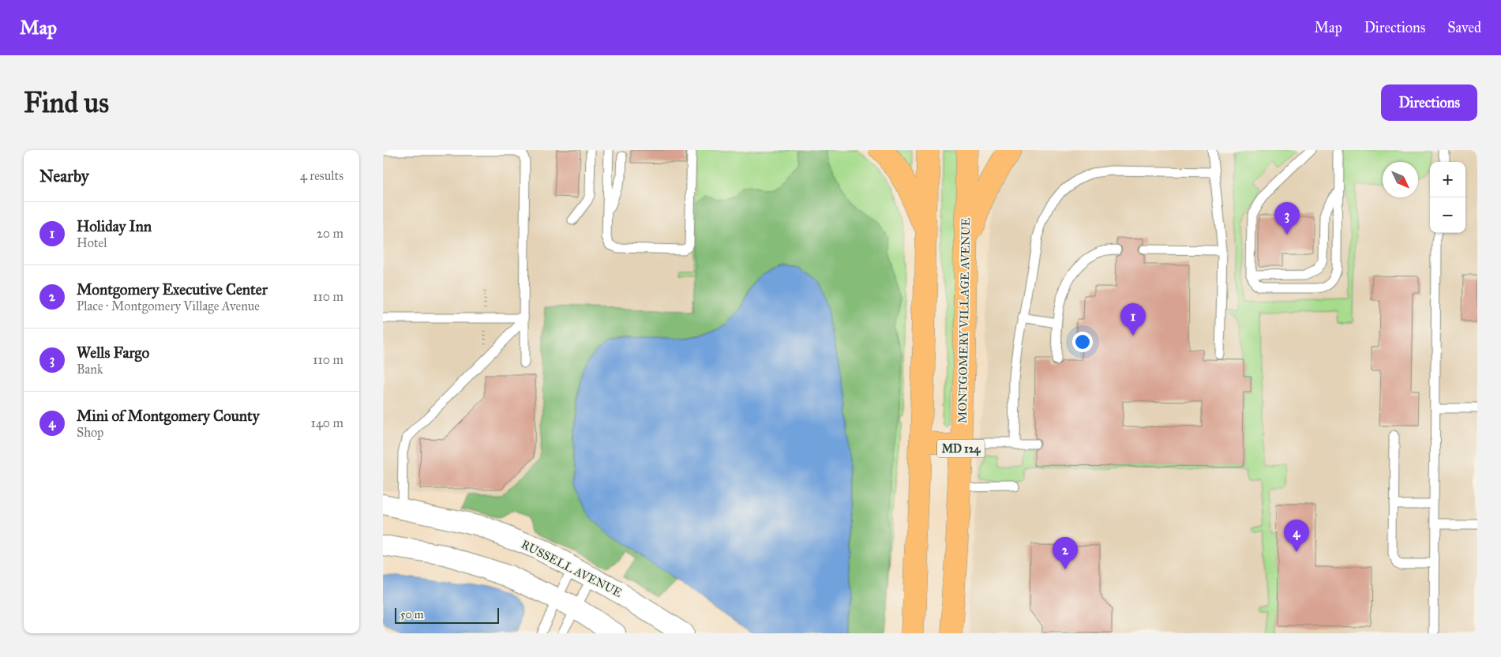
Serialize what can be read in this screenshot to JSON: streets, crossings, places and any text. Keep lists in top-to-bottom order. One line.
{"streets":{"main road":["MONTGOMERY VILLAGE AVENUE","MD 124"],"street":["RUSSELL AVENUE"]},"scale_bar":"50 m","north":"bottom right","page":{"header":"Map","nav":["Map","Directions","Saved"],"buttons":"Directions","title":"Find us","heading":["Nearby","4 results"],"map_buttons":["+","−"],"list":[{"mark":"1","name":"Holiday Inn","note":"Hotel","value":"20 m"},{"mark":"2","name":"Montgomery Executive Center","note":"Place · Montgomery Village Avenue","value":"110 m"},{"mark":"3","name":"Wells Fargo","note":"Bank","value":"110 m"},{"mark":"4","name":"Mini of Montgomery County","note":"Shop","value":"140 m"}],"pins":["3","1","4","2"],"scale":"50 m"}}
